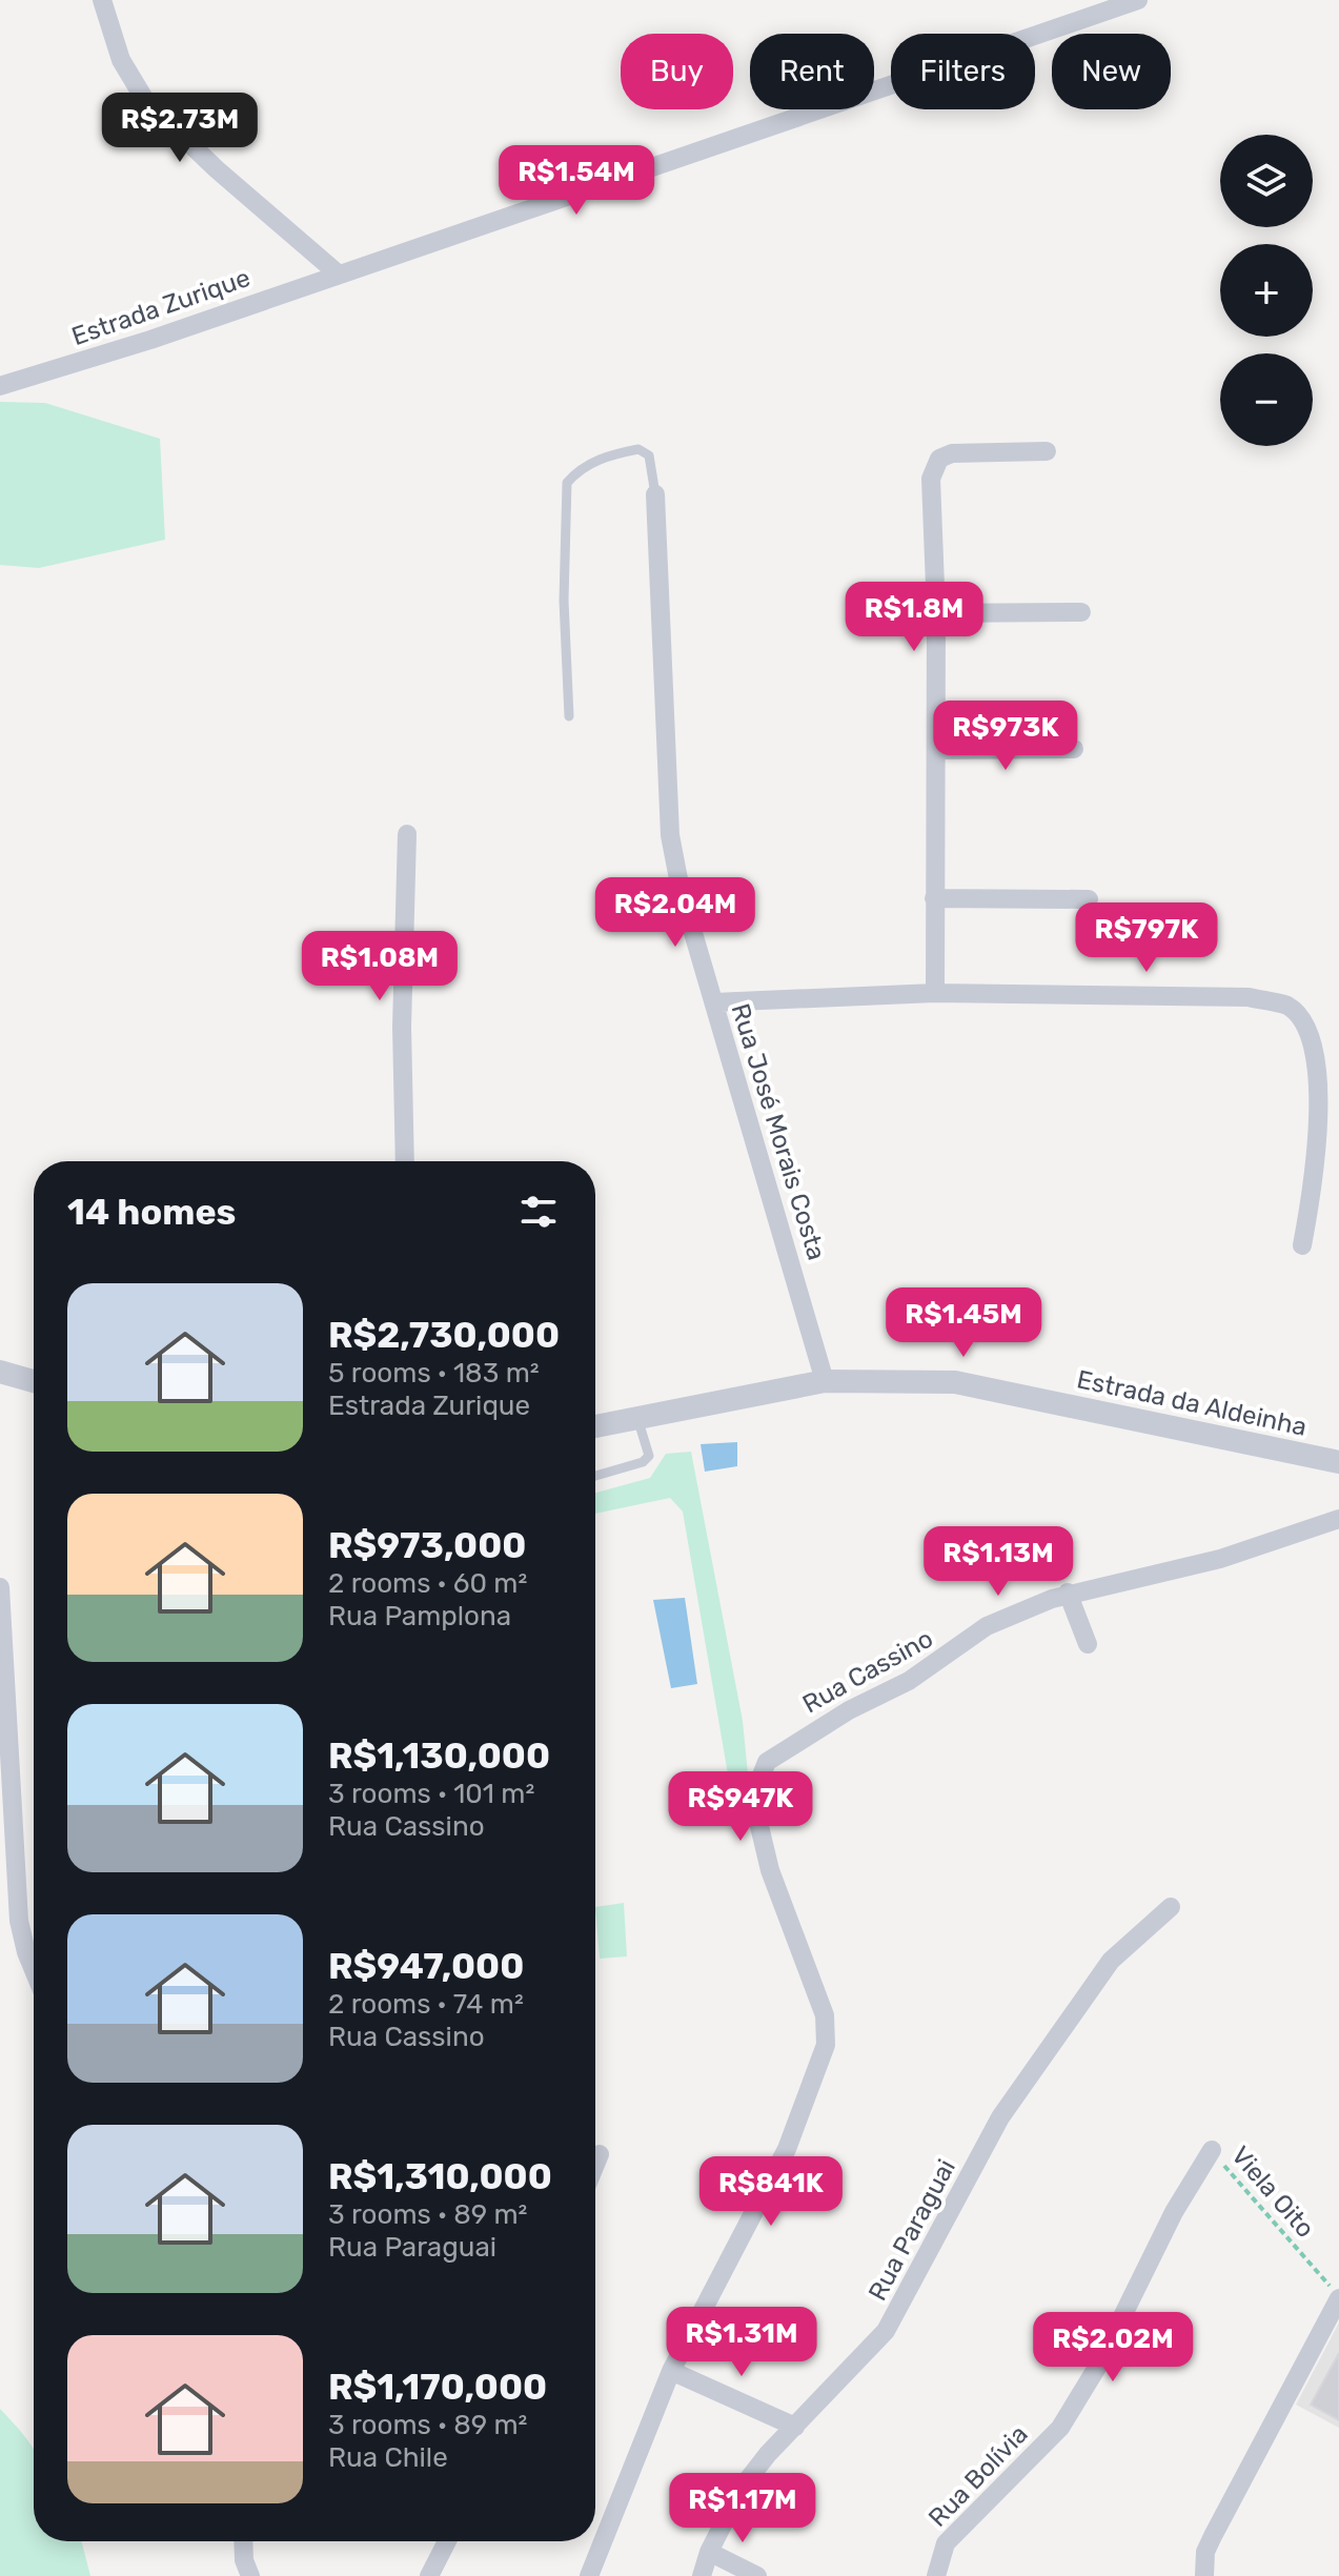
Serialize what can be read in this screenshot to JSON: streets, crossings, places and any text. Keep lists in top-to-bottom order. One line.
{"streets":{"street":["Estrada Zurique","Rua José Morais Costa","Estrada da Aldeinha","Rua Cassino","Rua Paraguai","Rua Bolívia"],"path":["Viela Oito"]},"crossings":[["Rua José Morais Costa","Estrada da Aldeinha"],["Viela Oito","Rua Bolívia"]],"page":{"chip":["Buy","Rent","Filters","New"],"price":["R$2.73M","R$1.54M","R$1.8M","R$973K","R$2.04M","R$797K","R$1.08M","R$1.45M","R$1.13M","R$947K","R$841K","R$1.31M","R$2.02M","R$1.17M"],"map_buttons":["+","−"],"heading":"14 homes","list":[{"name":"R$2,730,000","note":"5 rooms · 183 m² · Estrada Zurique"},{"name":"R$973,000","note":"2 rooms · 60 m² · Rua Pamplona"},{"name":"R$1,130,000","note":"3 rooms · 101 m² · Rua Cassino"},{"name":"R$947,000","note":"2 rooms · 74 m² · Rua Cassino"},{"name":"R$1,310,000","note":"3 rooms · 89 m² · Rua Paraguai"},{"name":"R$1,170,000","note":"3 rooms · 89 m² · Rua Chile"}]}}
